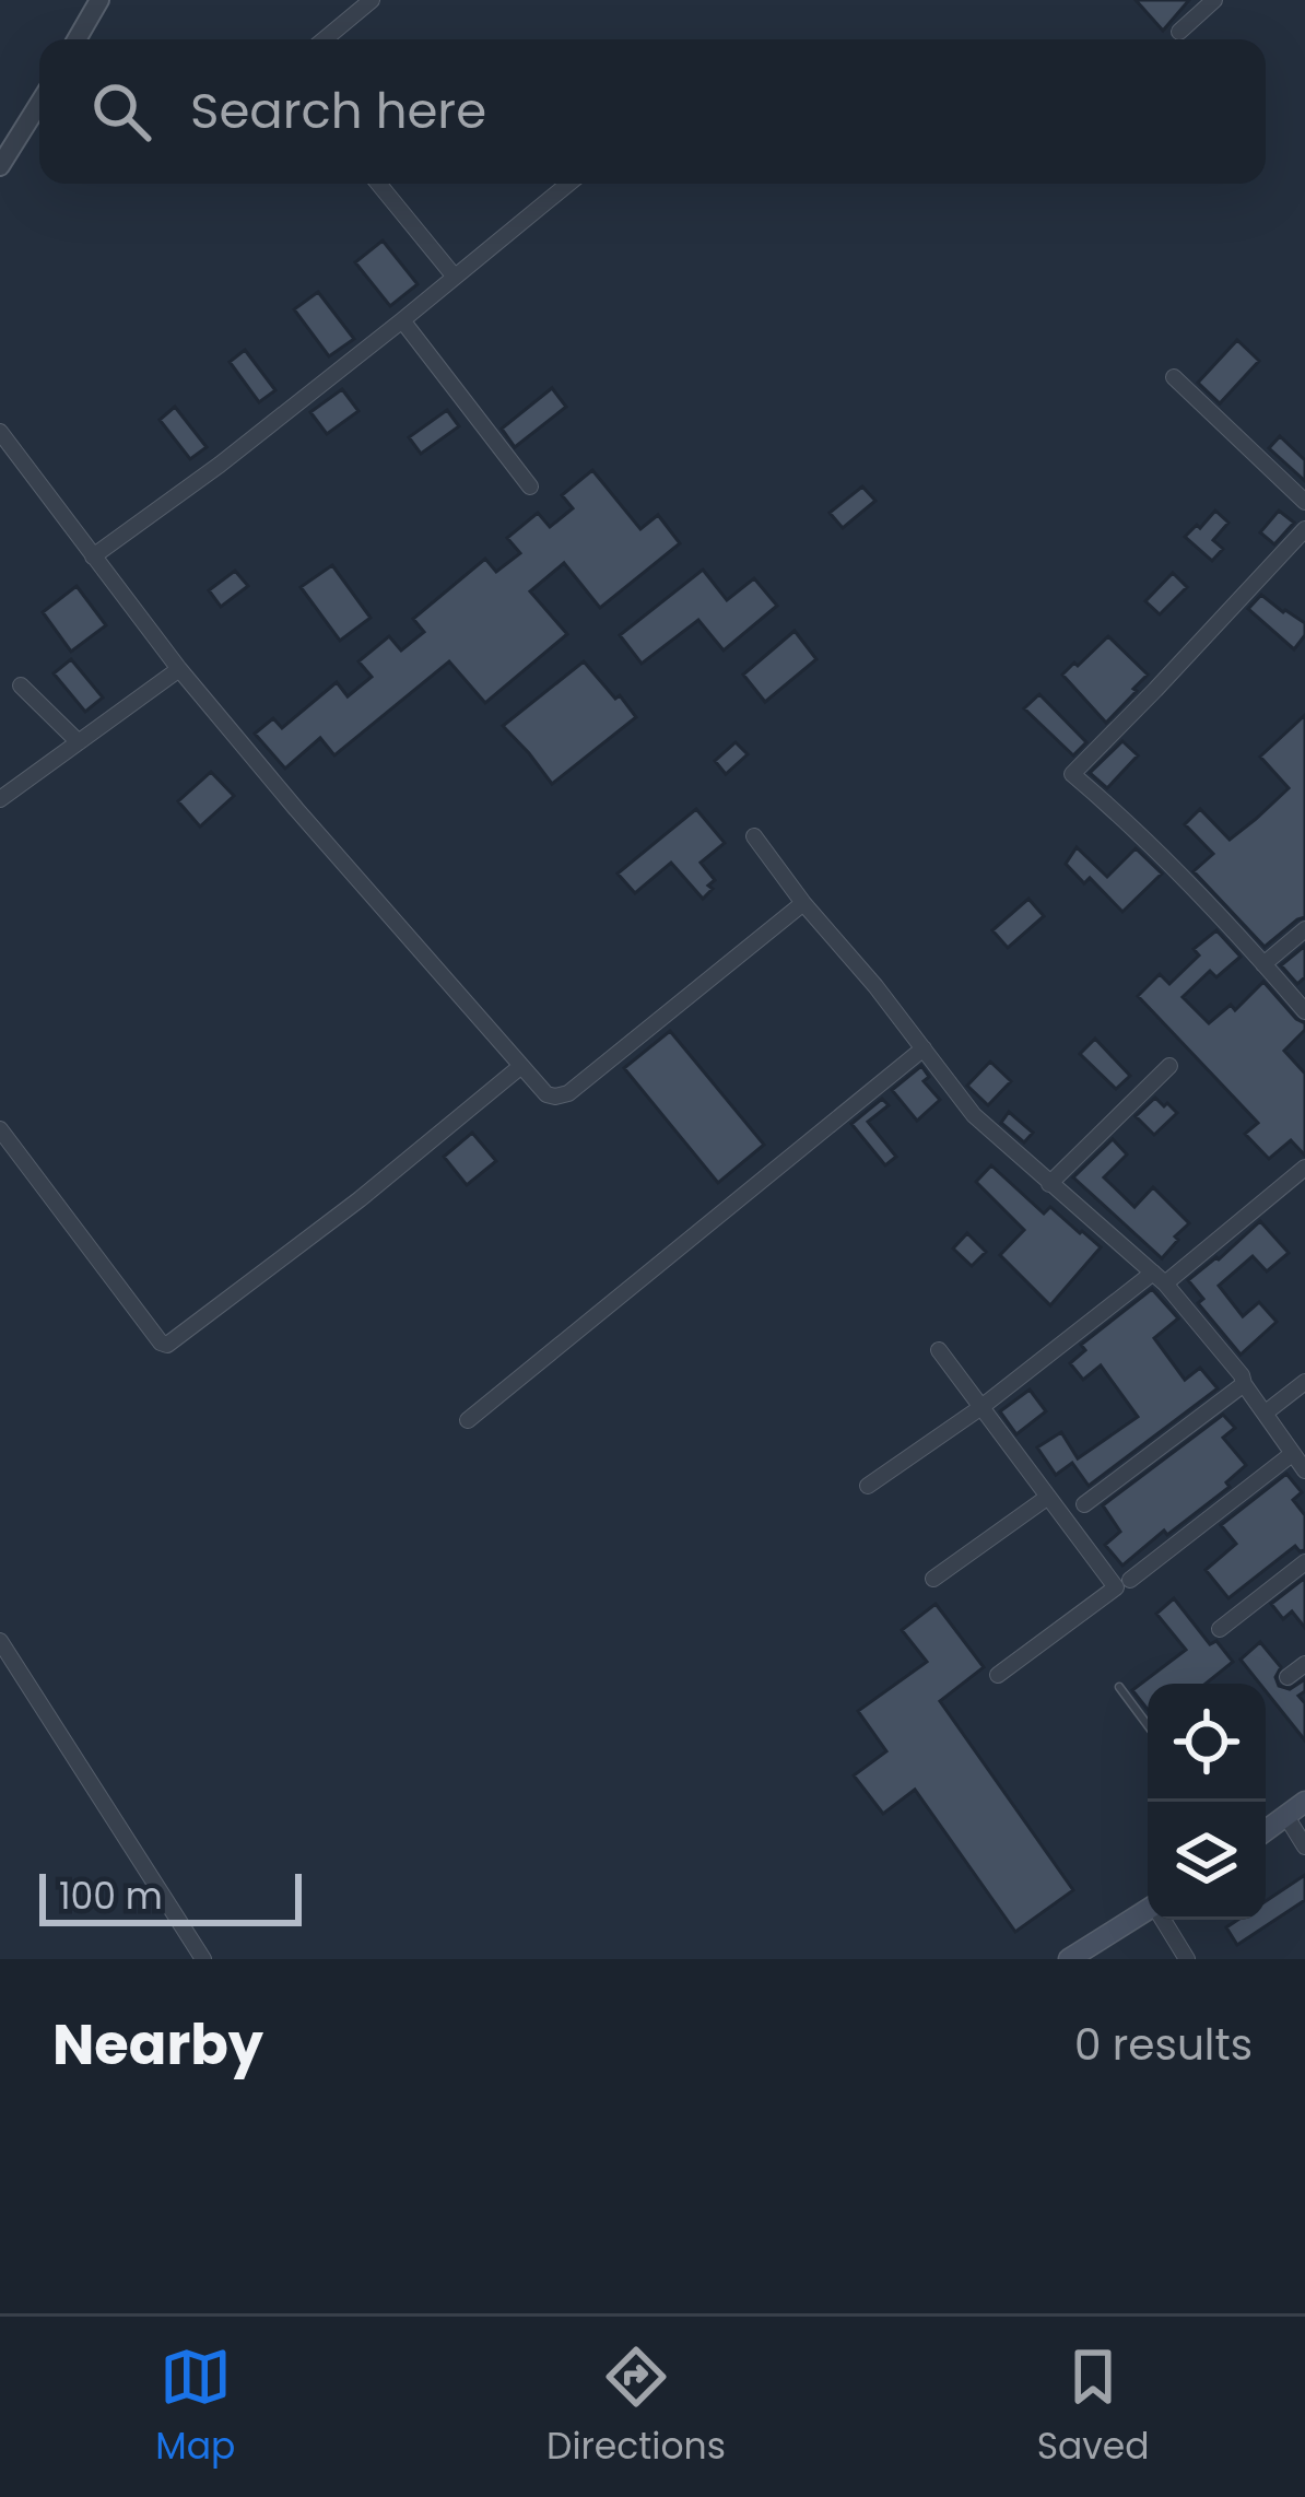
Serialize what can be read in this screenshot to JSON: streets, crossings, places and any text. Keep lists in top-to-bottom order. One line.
{"scale_bar":"100 m","page":{"search":"Search here","scale":"100 m","heading":["Nearby","0 results"],"nav":["Map","Directions","Saved"]}}
